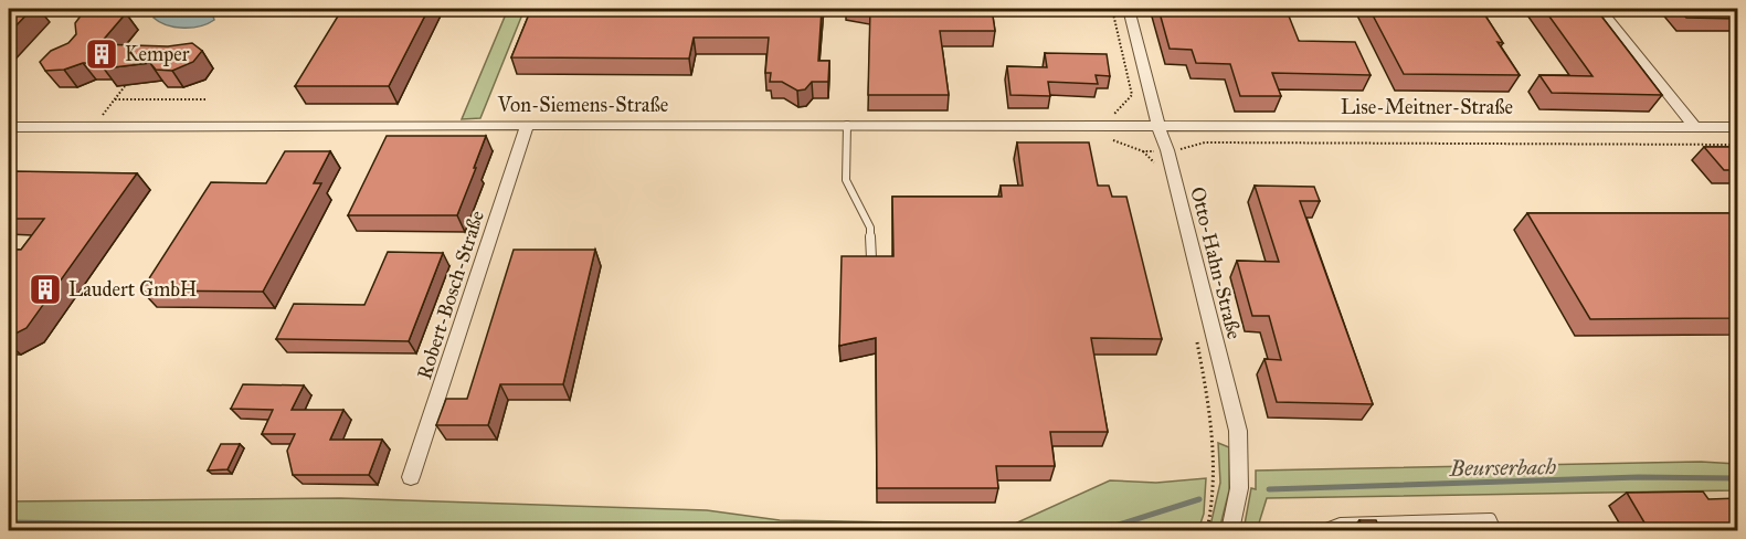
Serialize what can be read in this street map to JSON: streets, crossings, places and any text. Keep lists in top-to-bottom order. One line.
{"streets":{"street":["Von-Siemens-Straße","Lise-Meitner-Straße","Otto-Hahn-Straße","Robert-Bosch-Straße"]},"crossings":[["Von-Siemens-Straße","Lise-Meitner-Straße"],["Von-Siemens-Straße","Otto-Hahn-Straße"],["Von-Siemens-Straße","Robert-Bosch-Straße"],["Lise-Meitner-Straße","Otto-Hahn-Straße"]],"water":["Beurserbach"],"places":{"building":["Kemper","Laudert GmbH"]}}
